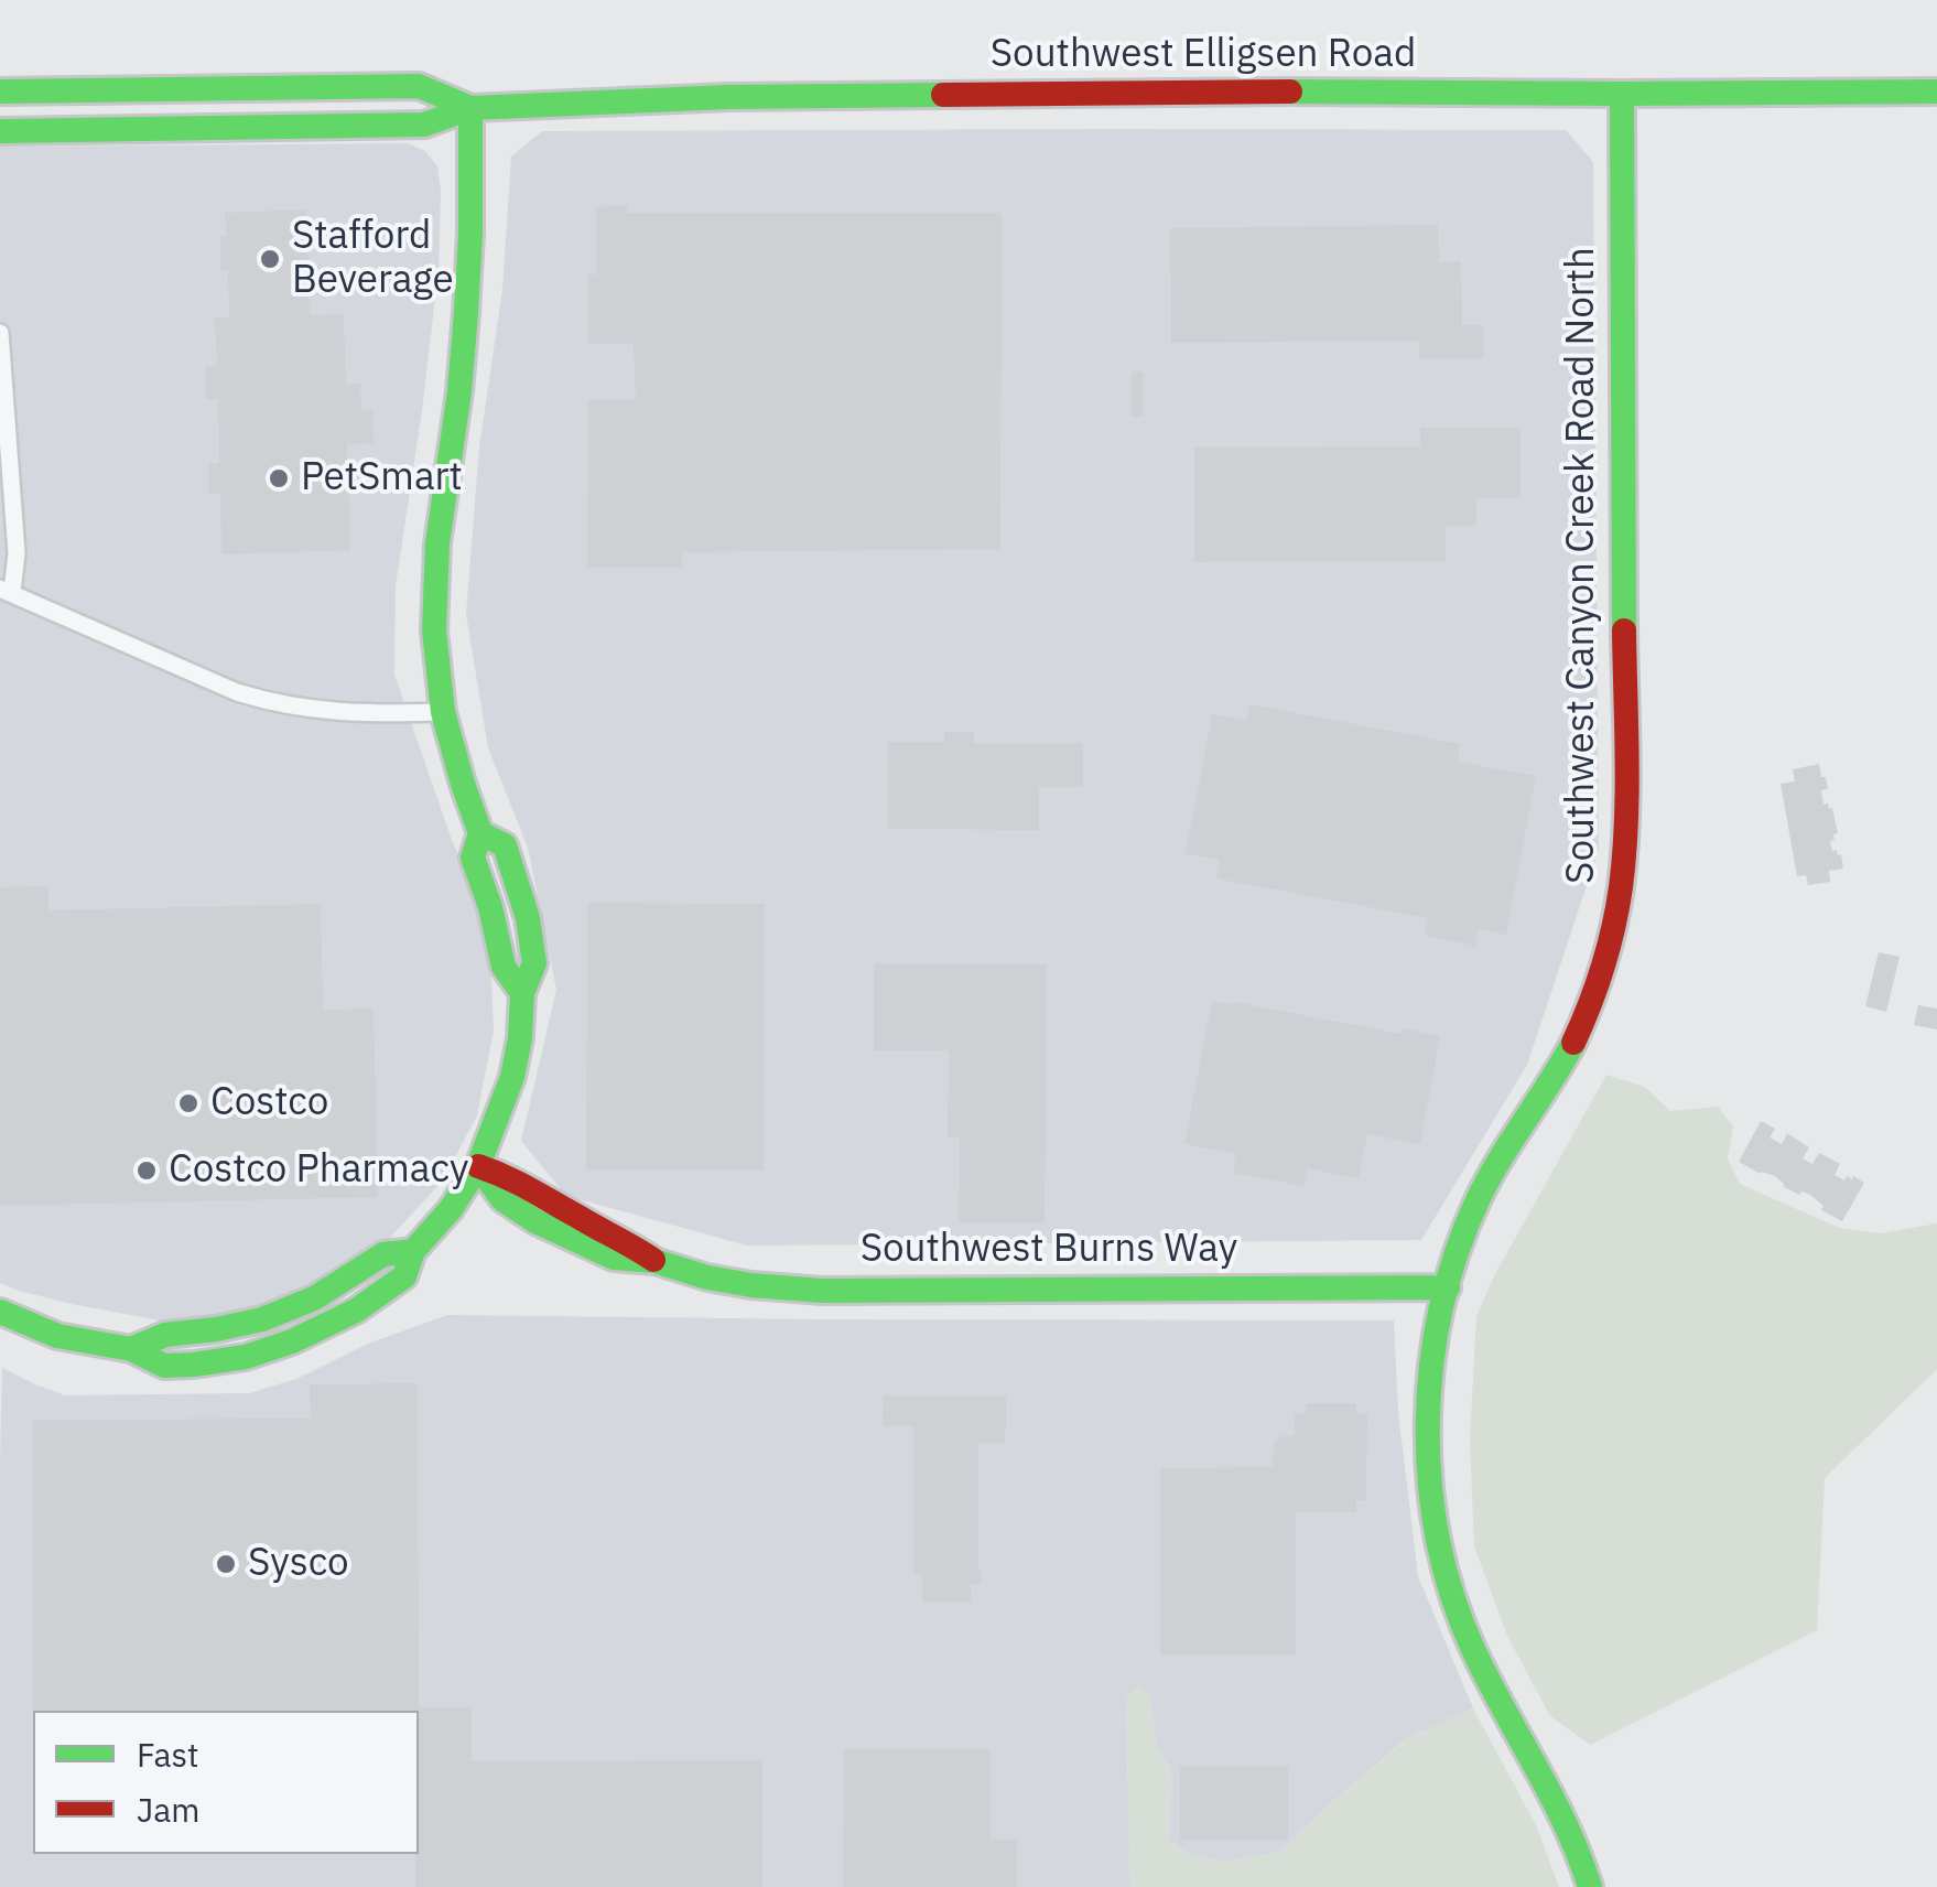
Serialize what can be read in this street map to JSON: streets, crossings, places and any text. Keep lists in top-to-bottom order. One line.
{"streets":{"main road":["Southwest Elligsen Road","Southwest Canyon Creek Road North","Southwest Burns Way"]},"crossings":[["Southwest Elligsen Road","Southwest Canyon Creek Road North"],["Southwest Canyon Creek Road North","Southwest Burns Way"]],"places":["Stafford Beverage","PetSmart","Costco","Costco Pharmacy","Sysco"],"legend":["Fast","Jam"]}
